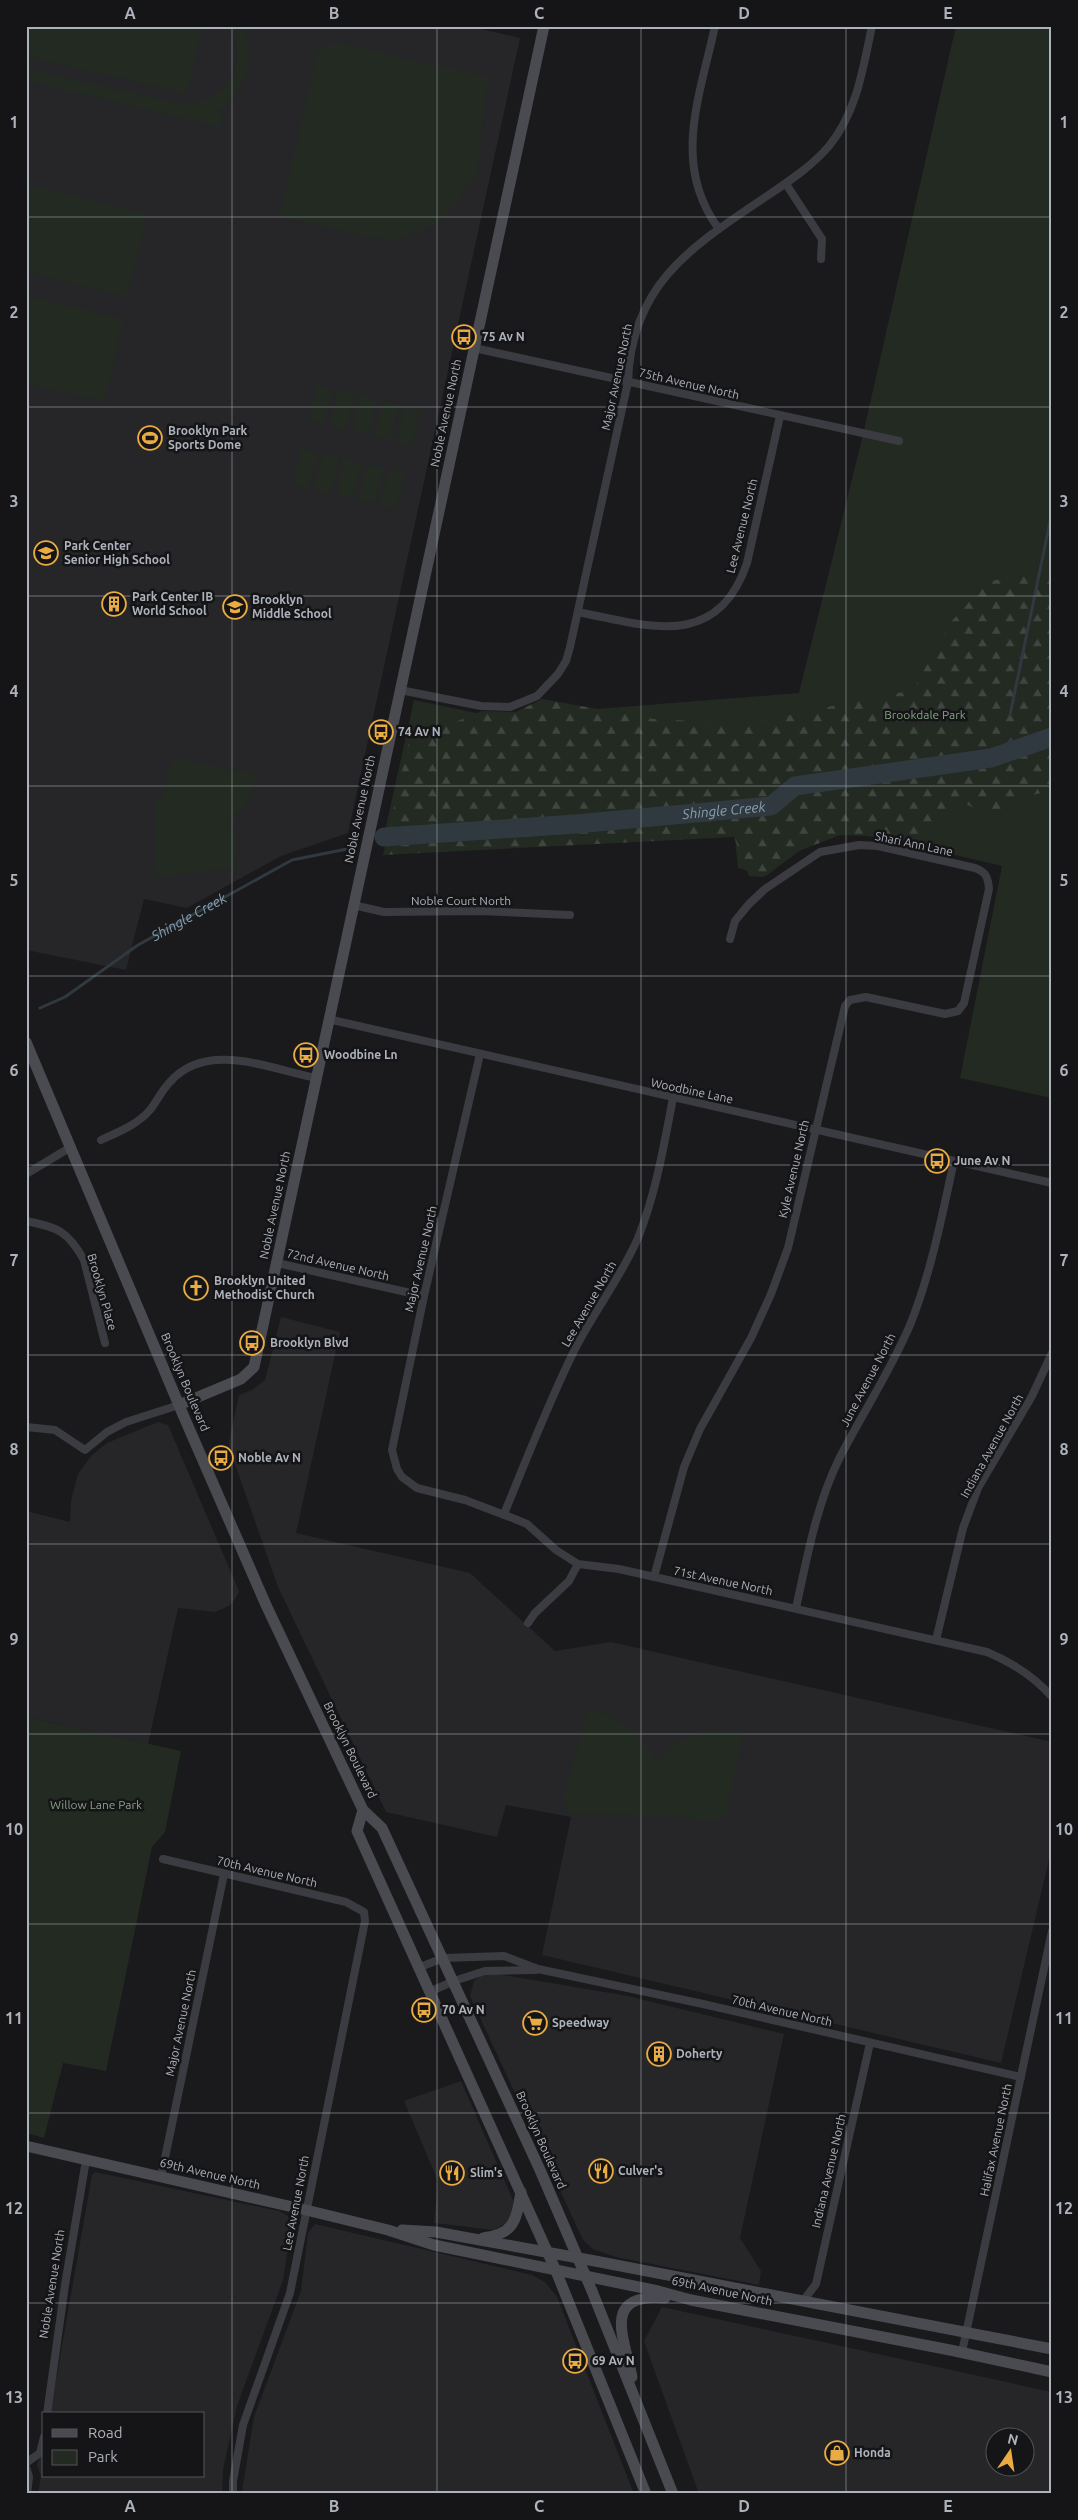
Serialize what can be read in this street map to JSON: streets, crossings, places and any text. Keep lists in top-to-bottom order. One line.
{"streets":{"street":["Major Avenue North","75th Avenue North","Noble Avenue North","Lee Avenue North","Shari Ann Lane","Noble Court North","Woodbine Lane","Kyle Avenue North","72nd Avenue North","Brooklyn Place","June Avenue North","Brooklyn Boulevard","Indiana Avenue North","71st Avenue North","70th Avenue North","Halifax Avenue North","69th Avenue North"]},"crossings":[["Major Avenue North","75th Avenue North"],["Major Avenue North","Noble Avenue North"],["Major Avenue North","Lee Avenue North"],["Major Avenue North","Woodbine Lane"],["Major Avenue North","72nd Avenue North"],["Major Avenue North","71st Avenue North"],["Major Avenue North","70th Avenue North"],["Major Avenue North","69th Avenue North"],["75th Avenue North","Noble Avenue North"],["75th Avenue North","Lee Avenue North"],["Noble Avenue North","Noble Court North"],["Noble Avenue North","Woodbine Lane"],["Noble Avenue North","72nd Avenue North"],["Noble Avenue North","Brooklyn Boulevard"],["Noble Avenue North","69th Avenue North"],["Lee Avenue North","Woodbine Lane"],["Lee Avenue North","71st Avenue North"],["Lee Avenue North","70th Avenue North"],["Lee Avenue North","69th Avenue North"],["Shari Ann Lane","Kyle Avenue North"],["Woodbine Lane","Kyle Avenue North"],["Woodbine Lane","June Avenue North"],["Kyle Avenue North","71st Avenue North"],["June Avenue North","71st Avenue North"],["Brooklyn Boulevard","70th Avenue North"],["Brooklyn Boulevard","69th Avenue North"],["Indiana Avenue North","71st Avenue North"],["Indiana Avenue North","70th Avenue North"],["Indiana Avenue North","69th Avenue North"],["70th Avenue North","Halifax Avenue North"],["Halifax Avenue North","69th Avenue North"]],"water":["Shingle Creek"],"parks":["Brookdale Park","Willow Lane Park"],"places":{"bus stop":["75 Av N","74 Av N","Woodbine Ln","June Av N","Brooklyn Blvd","Noble Av N","70 Av N","69 Av N"],"sports":["Brooklyn Park Sports Dome"],"school or university":["Park Center Senior High School","Brooklyn Middle School"],"building":["Park Center IB World School","Doherty"],"church":["Brooklyn United Methodist Church"],"supermarket":["Speedway"],"restaurant":["Culver's","Slim's"],"shop":["Honda"]},"legend":["Road","Park"],"north":"top","grid":{"columns":["A","B","C","D","E"],"rows":["1","2","3","4","5","6","7","8","9","10","11","12","13"]}}
